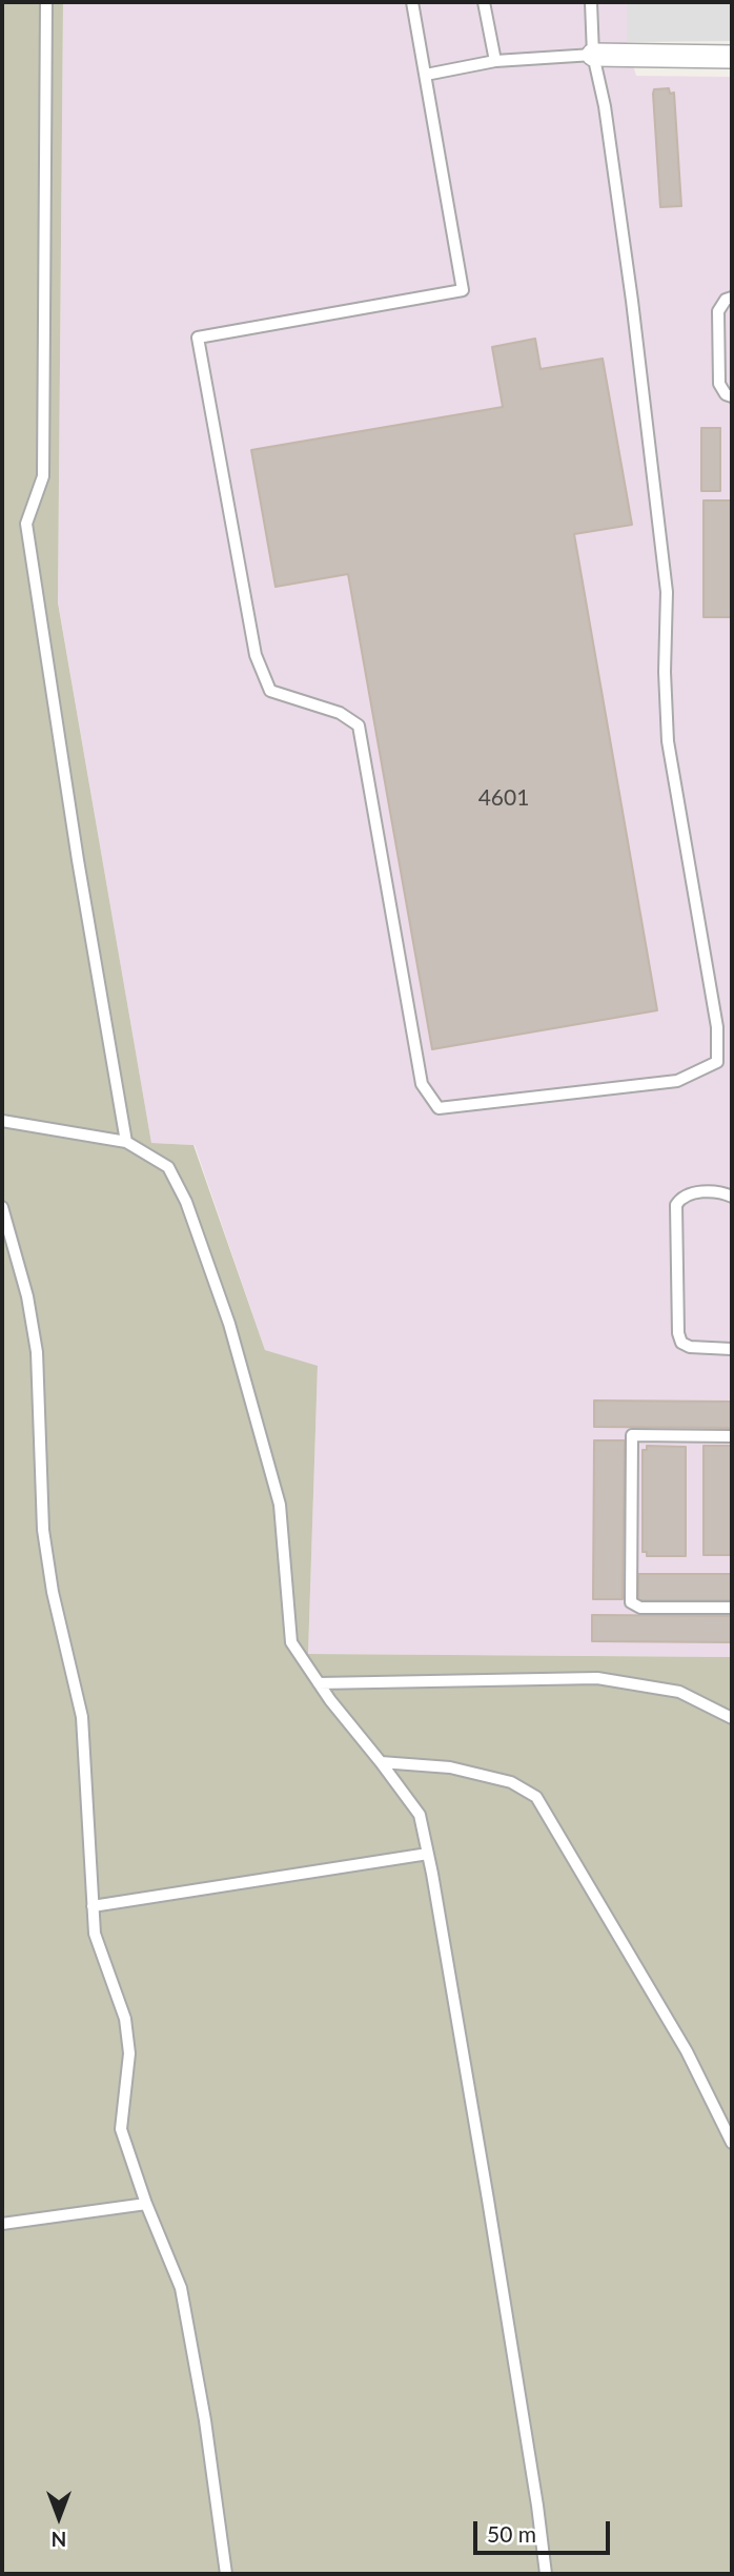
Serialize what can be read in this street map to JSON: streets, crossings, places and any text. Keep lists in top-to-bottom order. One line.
{"house_numbers":["4601"],"scale_bar":"50 m","north":"bottom"}
